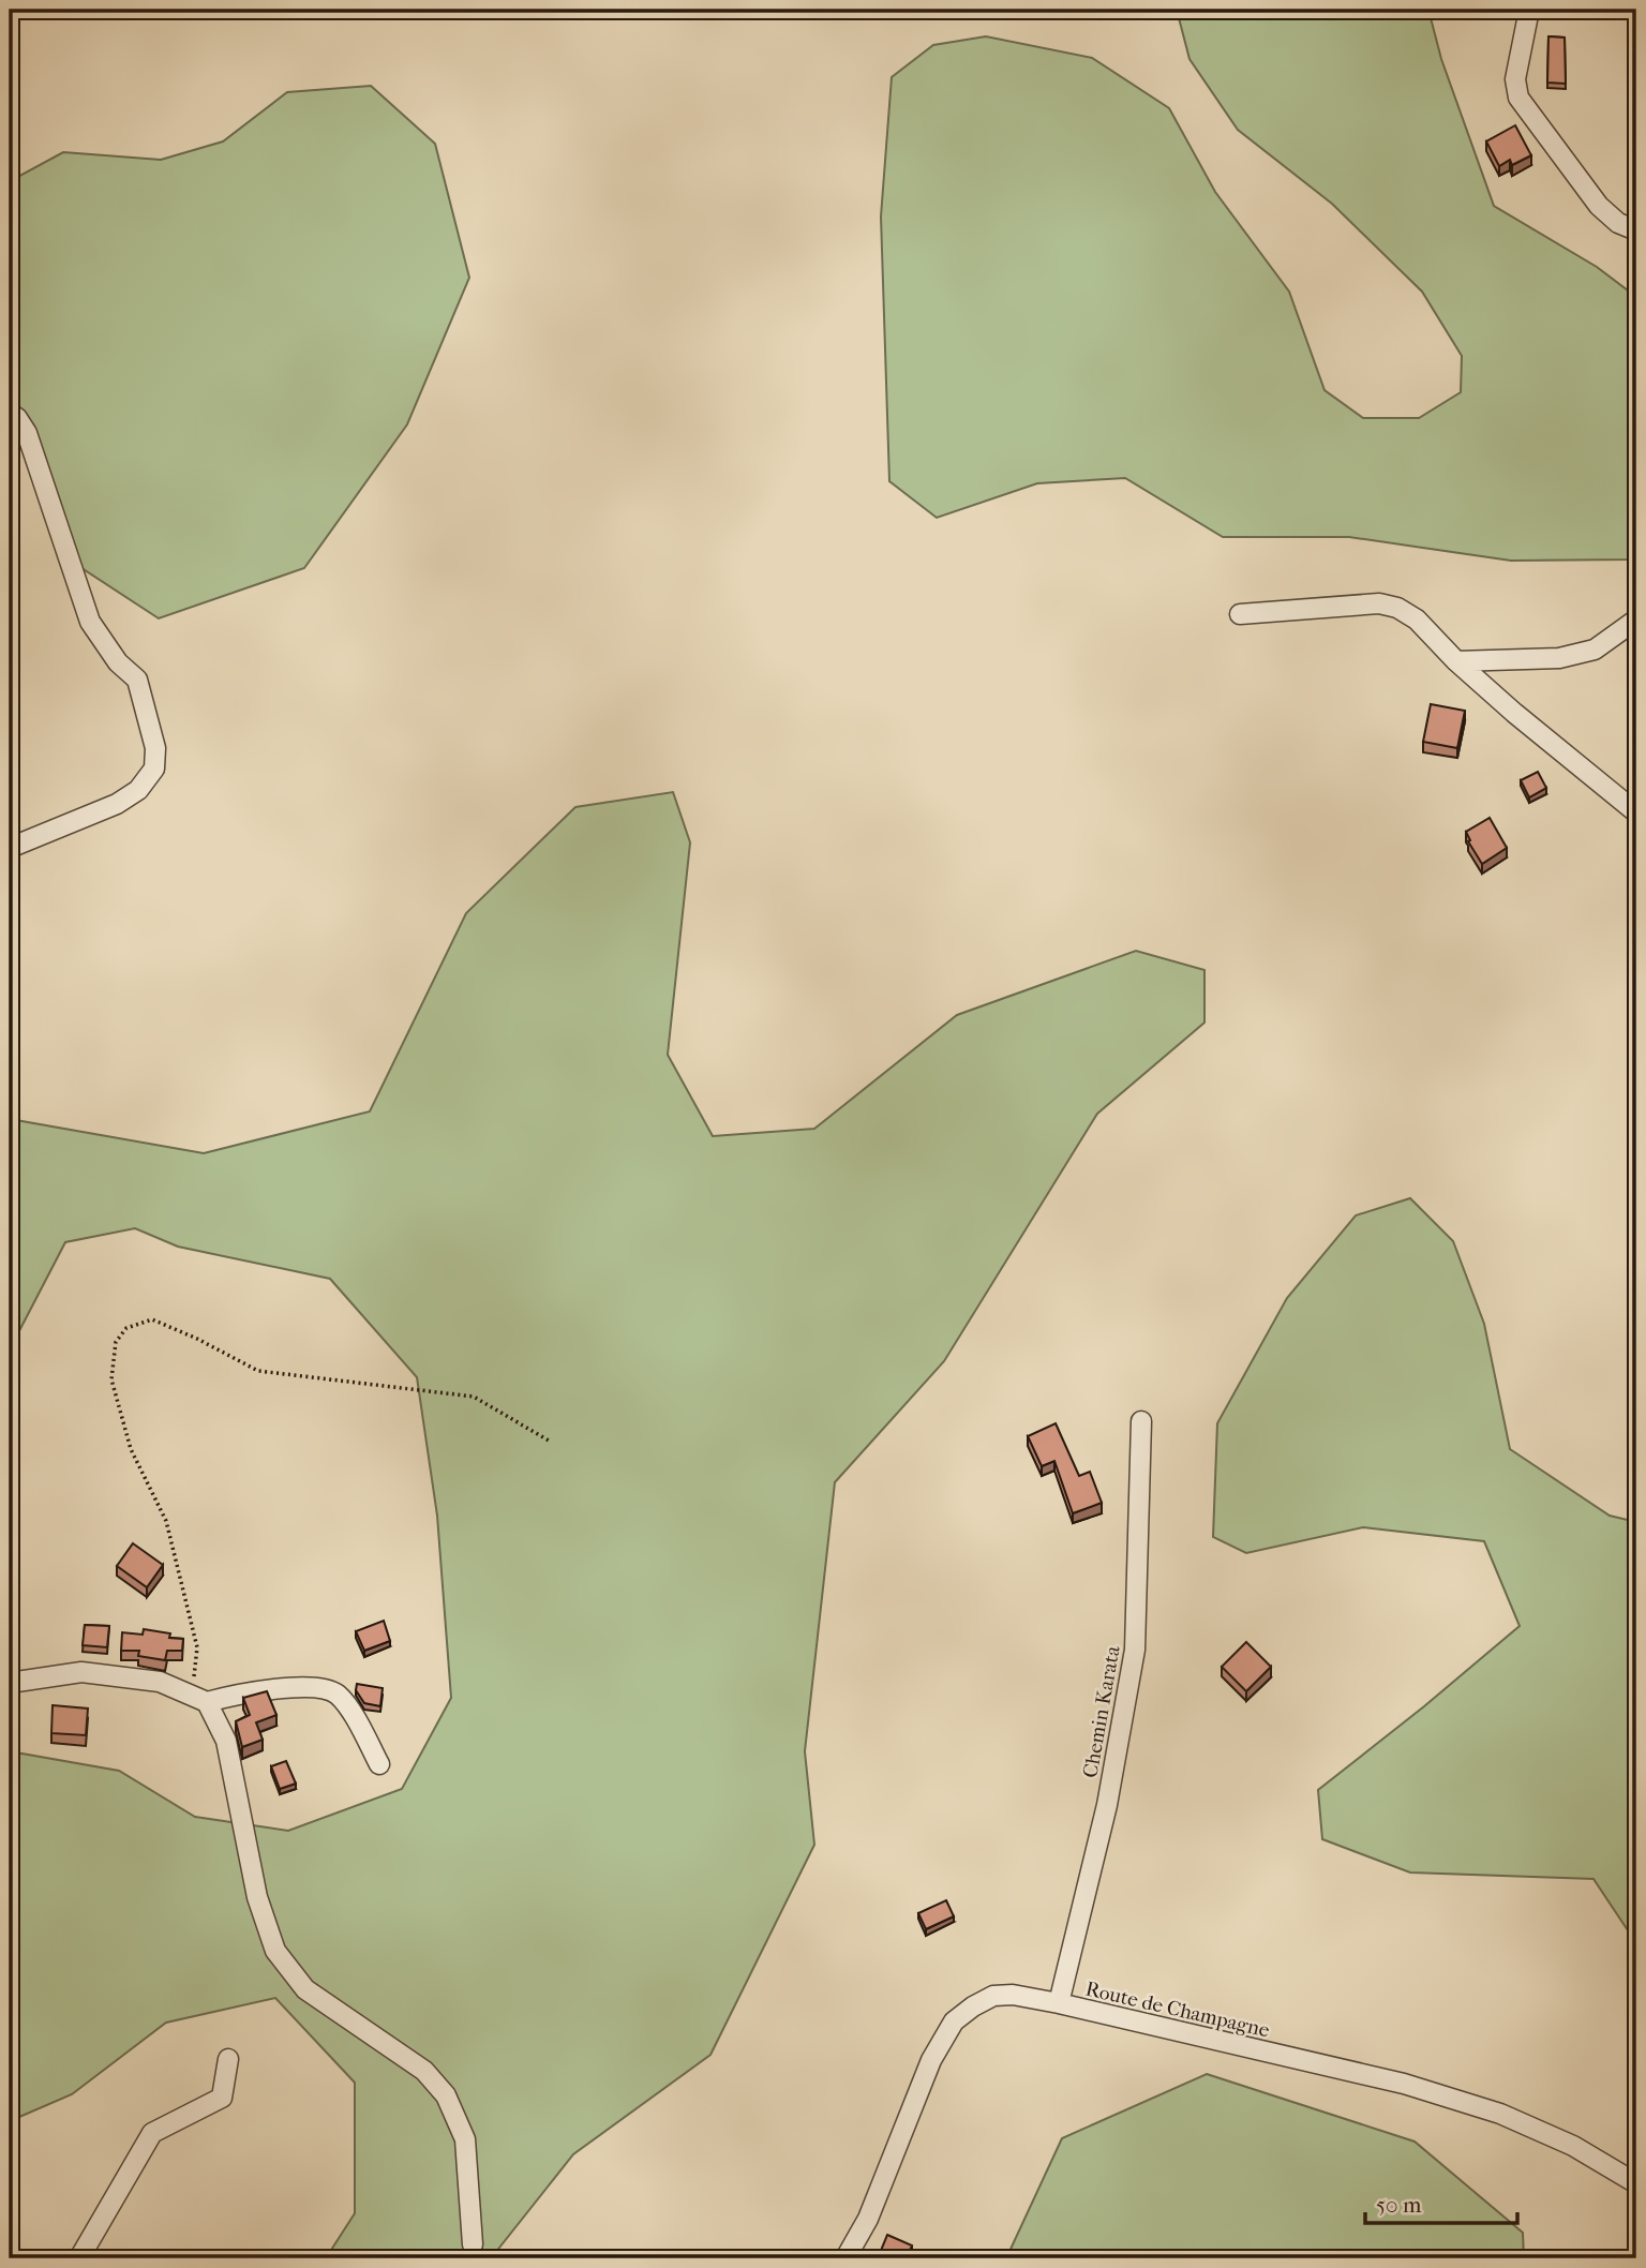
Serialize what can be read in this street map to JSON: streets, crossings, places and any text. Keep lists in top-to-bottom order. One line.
{"streets":{"street":["Chemin Karata","Route de Champagne"]},"crossings":[["Chemin Karata","Route de Champagne"]],"scale_bar":"50 m"}
